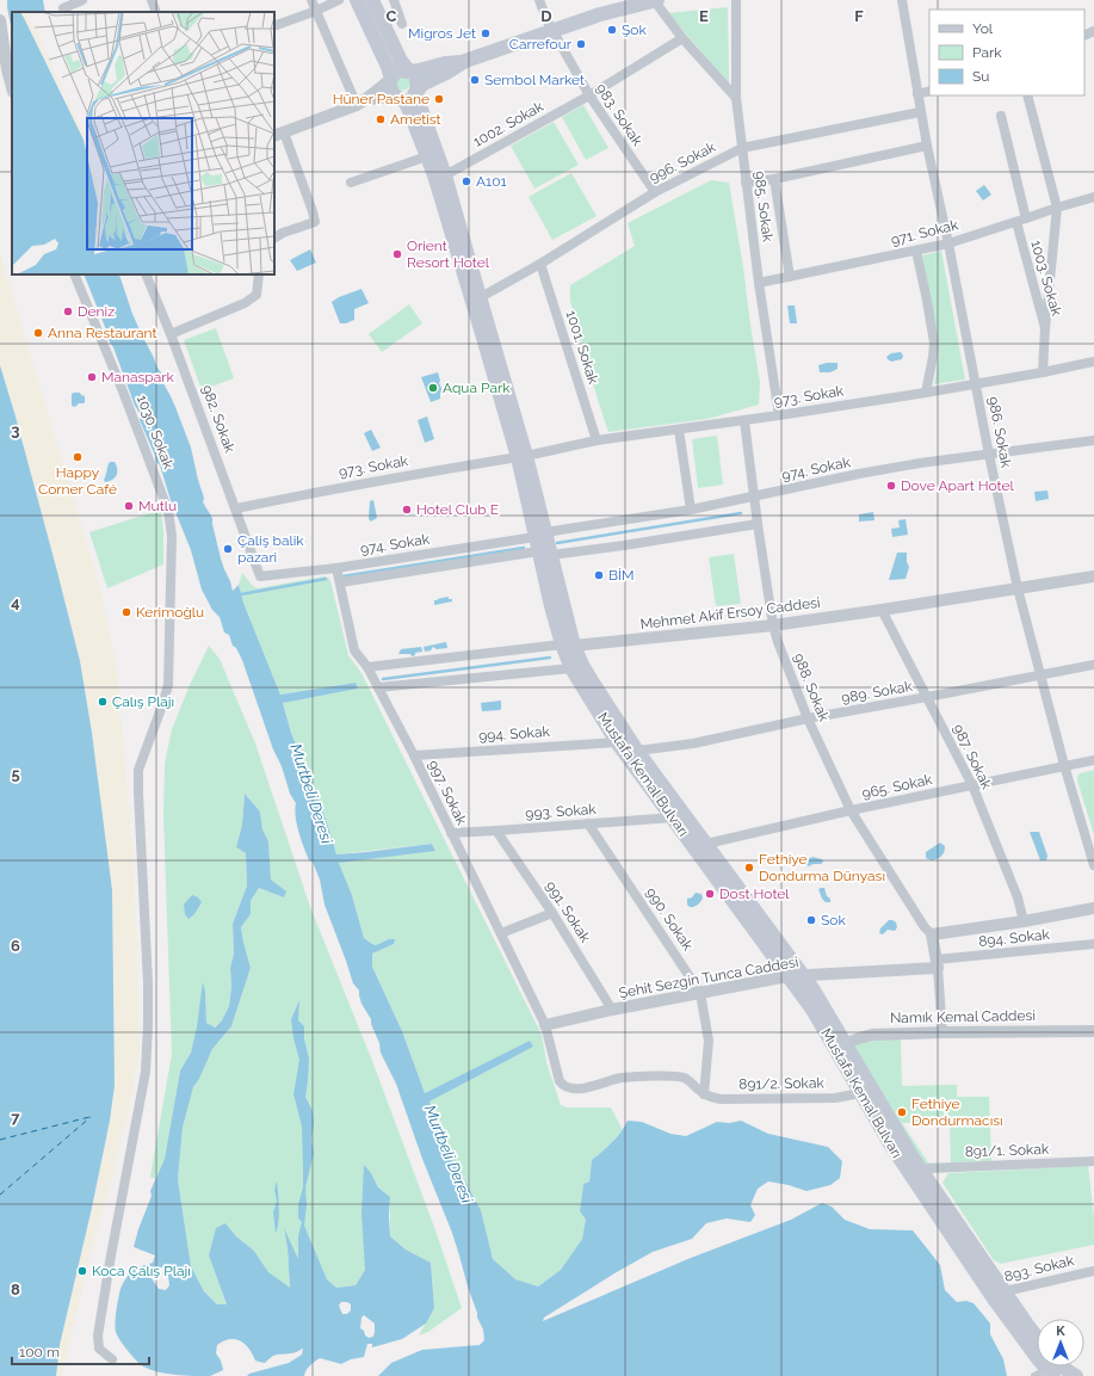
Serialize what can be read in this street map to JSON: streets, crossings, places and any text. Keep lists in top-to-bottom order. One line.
{"streets":{"main road":["Mustafa Kemal Bulvarı"],"street":["983. Sokak","1002. Sokak","996. Sokak","985. Sokak","971. Sokak","1003. Sokak","1001. Sokak","973. Sokak","982. Sokak","1030. Sokak","986. Sokak","974. Sokak","Mehmet Akif Ersoy Caddesi","988. Sokak","989. Sokak","994. Sokak","987. Sokak","965. Sokak","997. Sokak","993. Sokak","991. Sokak","990. Sokak","894. Sokak","Şehit Sezgin Tunca Caddesi","Namık Kemal Caddesi","891/2. Sokak","891/1. Sokak","893. Sokak"]},"crossings":[["983. Sokak","1002. Sokak"],["983. Sokak","996. Sokak"],["1002. Sokak","Mustafa Kemal Bulvarı"],["996. Sokak","985. Sokak"],["996. Sokak","1001. Sokak"],["996. Sokak","986. Sokak"],["996. Sokak","Mustafa Kemal Bulvarı"],["985. Sokak","971. Sokak"],["985. Sokak","973. Sokak"],["971. Sokak","1003. Sokak"],["971. Sokak","986. Sokak"],["1003. Sokak","973. Sokak"],["1001. Sokak","973. Sokak"],["973. Sokak","982. Sokak"],["973. Sokak","986. Sokak"],["973. Sokak","988. Sokak"],["973. Sokak","Mustafa Kemal Bulvarı"],["982. Sokak","974. Sokak"],["986. Sokak","974. Sokak"],["986. Sokak","Mehmet Akif Ersoy Caddesi"],["986. Sokak","989. Sokak"],["986. Sokak","965. Sokak"],["974. Sokak","988. Sokak"],["974. Sokak","Mustafa Kemal Bulvarı"],["974. Sokak","997. Sokak"],["Mehmet Akif Ersoy Caddesi","988. Sokak"],["Mehmet Akif Ersoy Caddesi","987. Sokak"],["Mehmet Akif Ersoy Caddesi","Mustafa Kemal Bulvarı"],["Mehmet Akif Ersoy Caddesi","997. Sokak"],["988. Sokak","989. Sokak"],["988. Sokak","965. Sokak"],["989. Sokak","987. Sokak"],["989. Sokak","Mustafa Kemal Bulvarı"],["994. Sokak","Mustafa Kemal Bulvarı"],["994. Sokak","997. Sokak"],["987. Sokak","965. Sokak"],["Mustafa Kemal Bulvarı","965. Sokak"],["Mustafa Kemal Bulvarı","993. Sokak"],["Mustafa Kemal Bulvarı","Şehit Sezgin Tunca Caddesi"],["Mustafa Kemal Bulvarı","Namık Kemal Caddesi"],["Mustafa Kemal Bulvarı","891/2. Sokak"],["Mustafa Kemal Bulvarı","891/1. Sokak"],["Mustafa Kemal Bulvarı","893. Sokak"],["997. Sokak","993. Sokak"],["997. Sokak","Şehit Sezgin Tunca Caddesi"],["993. Sokak","991. Sokak"],["993. Sokak","990. Sokak"],["991. Sokak","Şehit Sezgin Tunca Caddesi"],["990. Sokak","Şehit Sezgin Tunca Caddesi"],["990. Sokak","891/2. Sokak"],["894. Sokak","Şehit Sezgin Tunca Caddesi"]],"water":["Murtbeli Deresi"],"places":["Şok","Migros Jet","Carrefour","Sembol Market","Hüner Pastane","Ametist","A101","Orient Resort Hotel","Deniz","Anna Restaurant","Manaspark","Aqua Park","Happy Corner Café","Dove Apart Hotel","Mutlu","Hotel Club E","Çaliş balik pazari","BİM","Kerimoğlu","Çalış Plajı","Fethiye Dondurma Dünyası","Dost Hotel","Sok","Fethiye Dondurmacısı","Koca Çalış Plajı"],"legend":["Yol","Park","Su"],"scale_bar":"100 m","north":"top","grid":{"columns":["C","D","E","F"],"rows":["3","4","5","6","7","8"]}}
